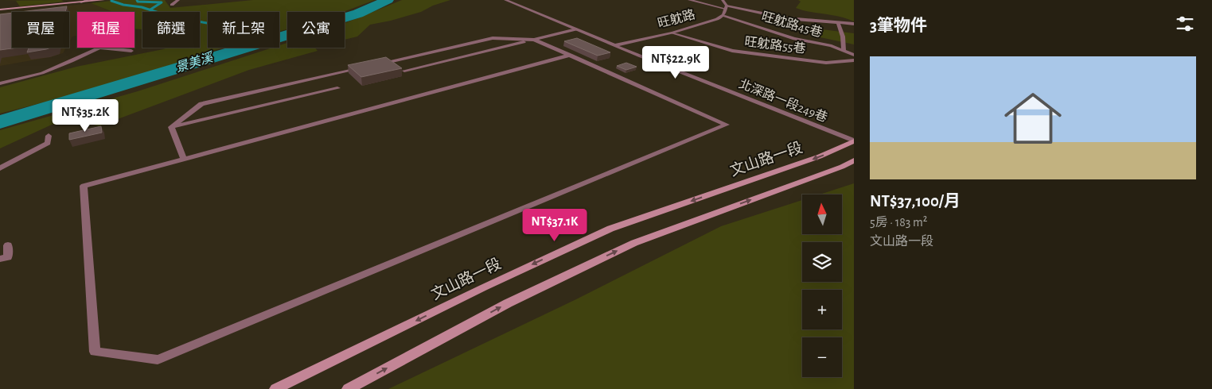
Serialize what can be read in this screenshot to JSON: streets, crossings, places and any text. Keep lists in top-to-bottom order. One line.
{"streets":{"main road":["文山路一段"],"street":["旺躭路","旺躭路45巷","旺躭路55巷","北深路一段249巷"]},"crossings":[["旺躭路","旺躭路45巷"],["旺躭路","旺躭路55巷"],["旺躭路","北深路一段249巷"],["北深路一段249巷","文山路一段"]],"water":["景美溪"],"north":"top","page":{"heading":"3筆物件","chip":["買屋","租屋","篩選","新上架","公寓"],"price":["NT$22.9K","NT$35.2K","NT$37.1K"],"list":[{"name":"NT$37,100/月","note":"5房 · 183 m² · 文山路一段"}],"map_buttons":["+","−"]}}
